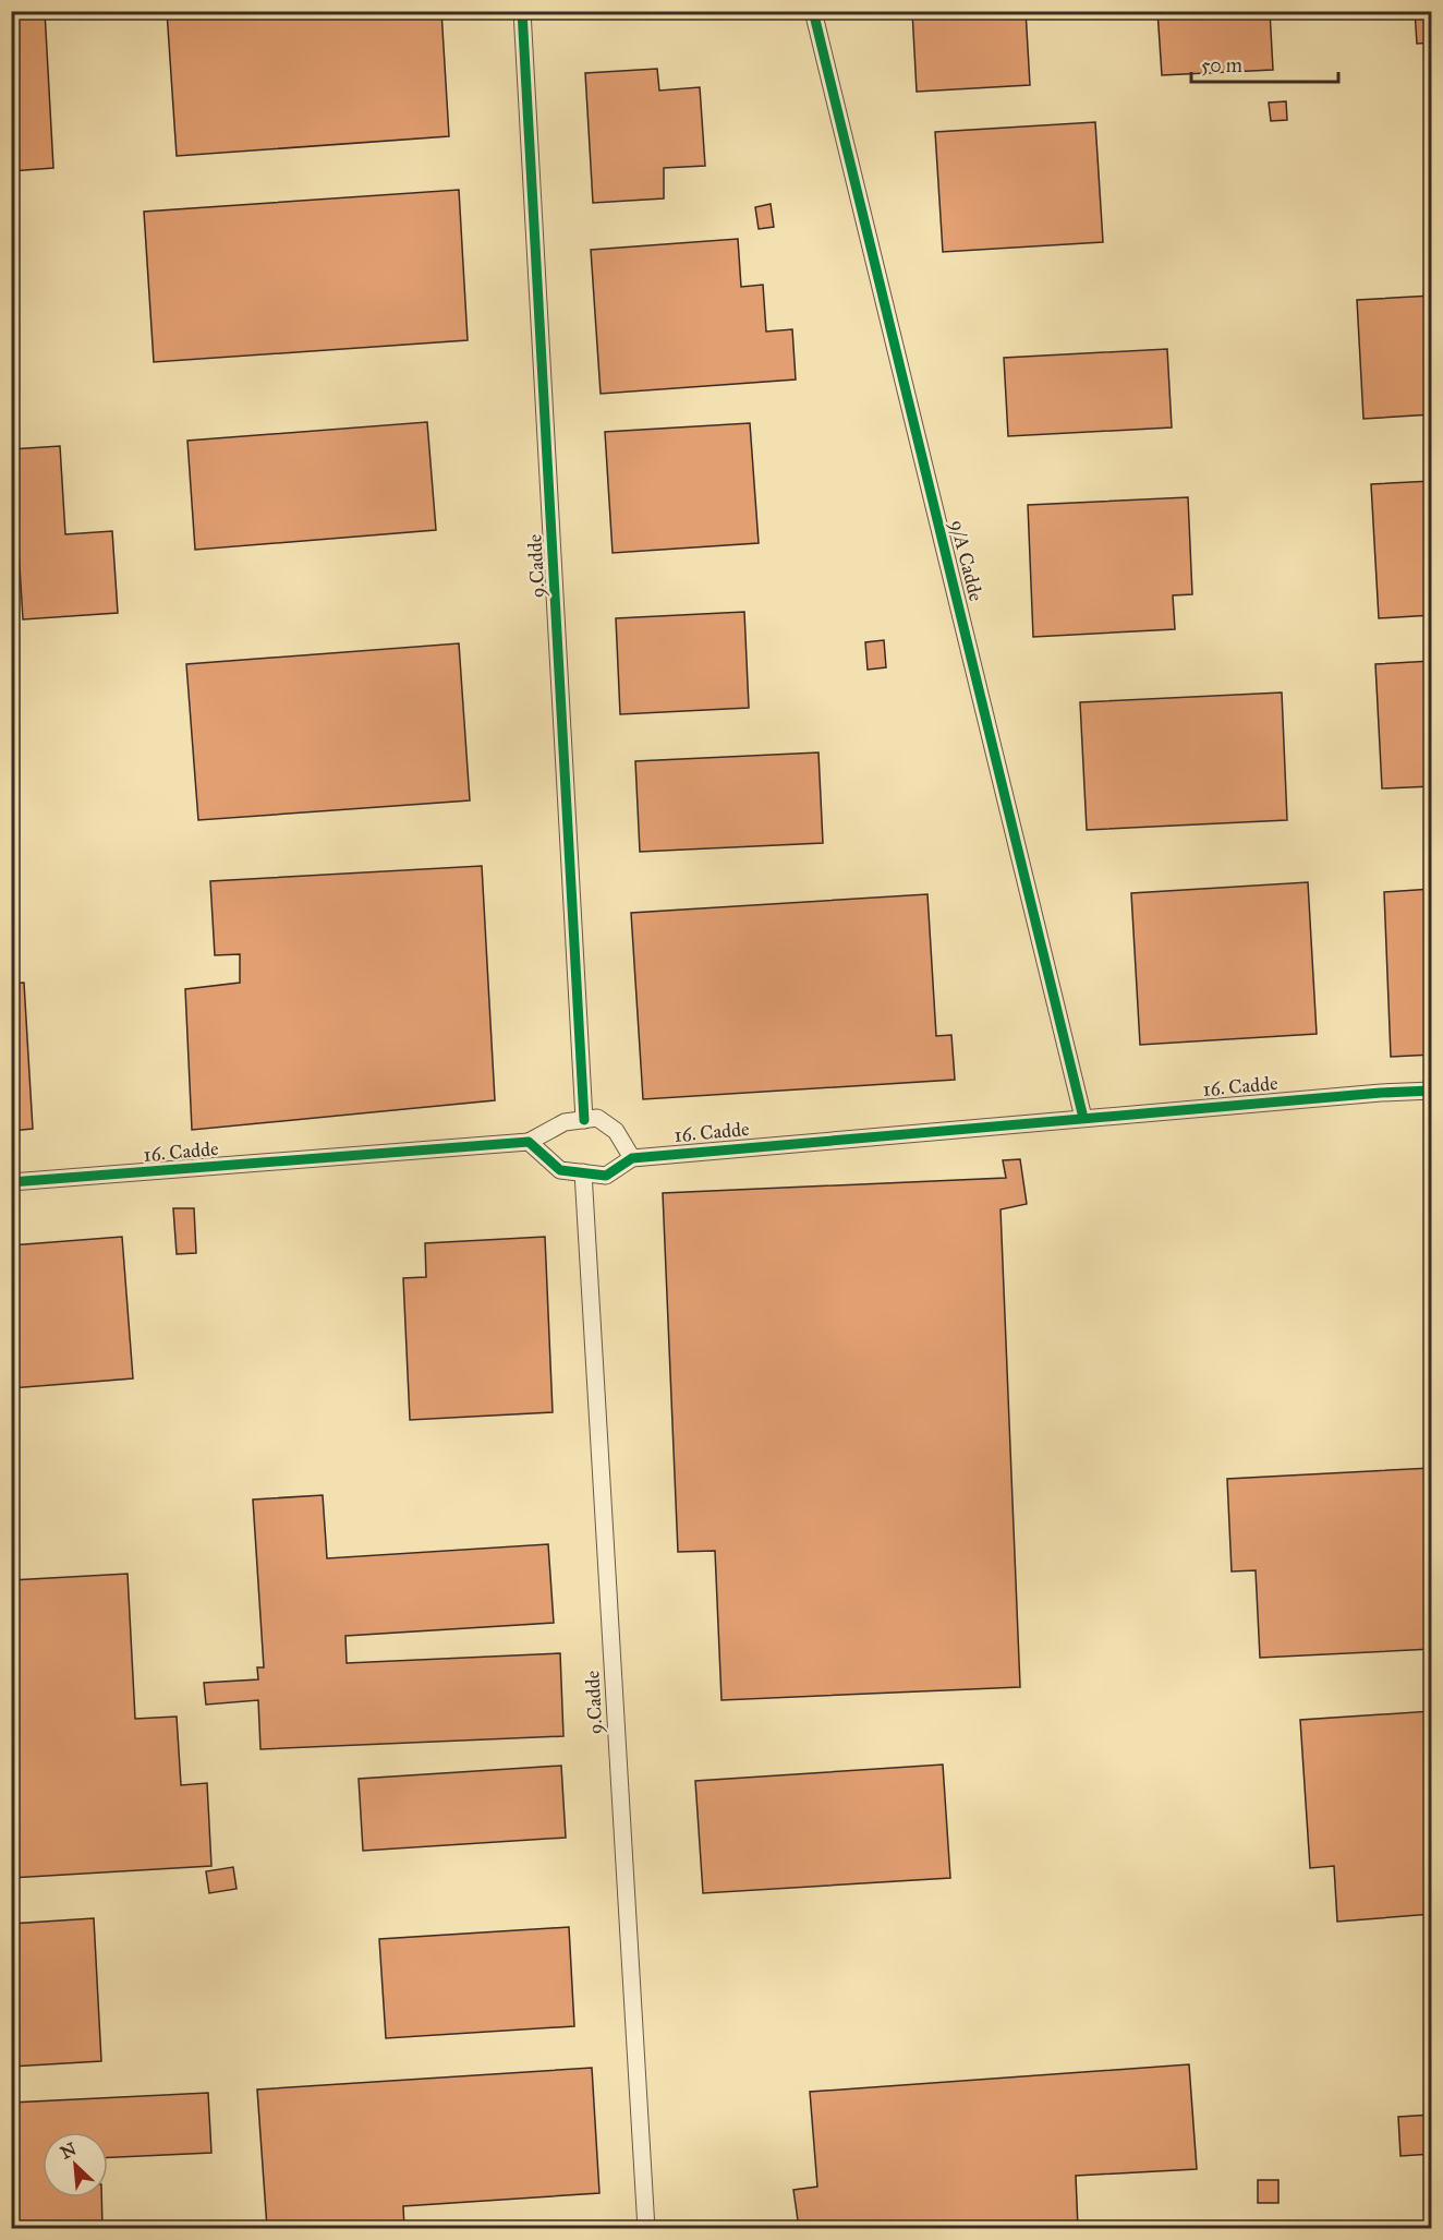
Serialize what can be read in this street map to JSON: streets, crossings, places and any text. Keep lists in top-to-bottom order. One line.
{"streets":{"street":["9/A Cadde","9.Cadde","16. Cadde"]},"crossings":[["9/A Cadde","16. Cadde"],["9.Cadde","16. Cadde"]],"scale_bar":"50 m","north":"top left"}
